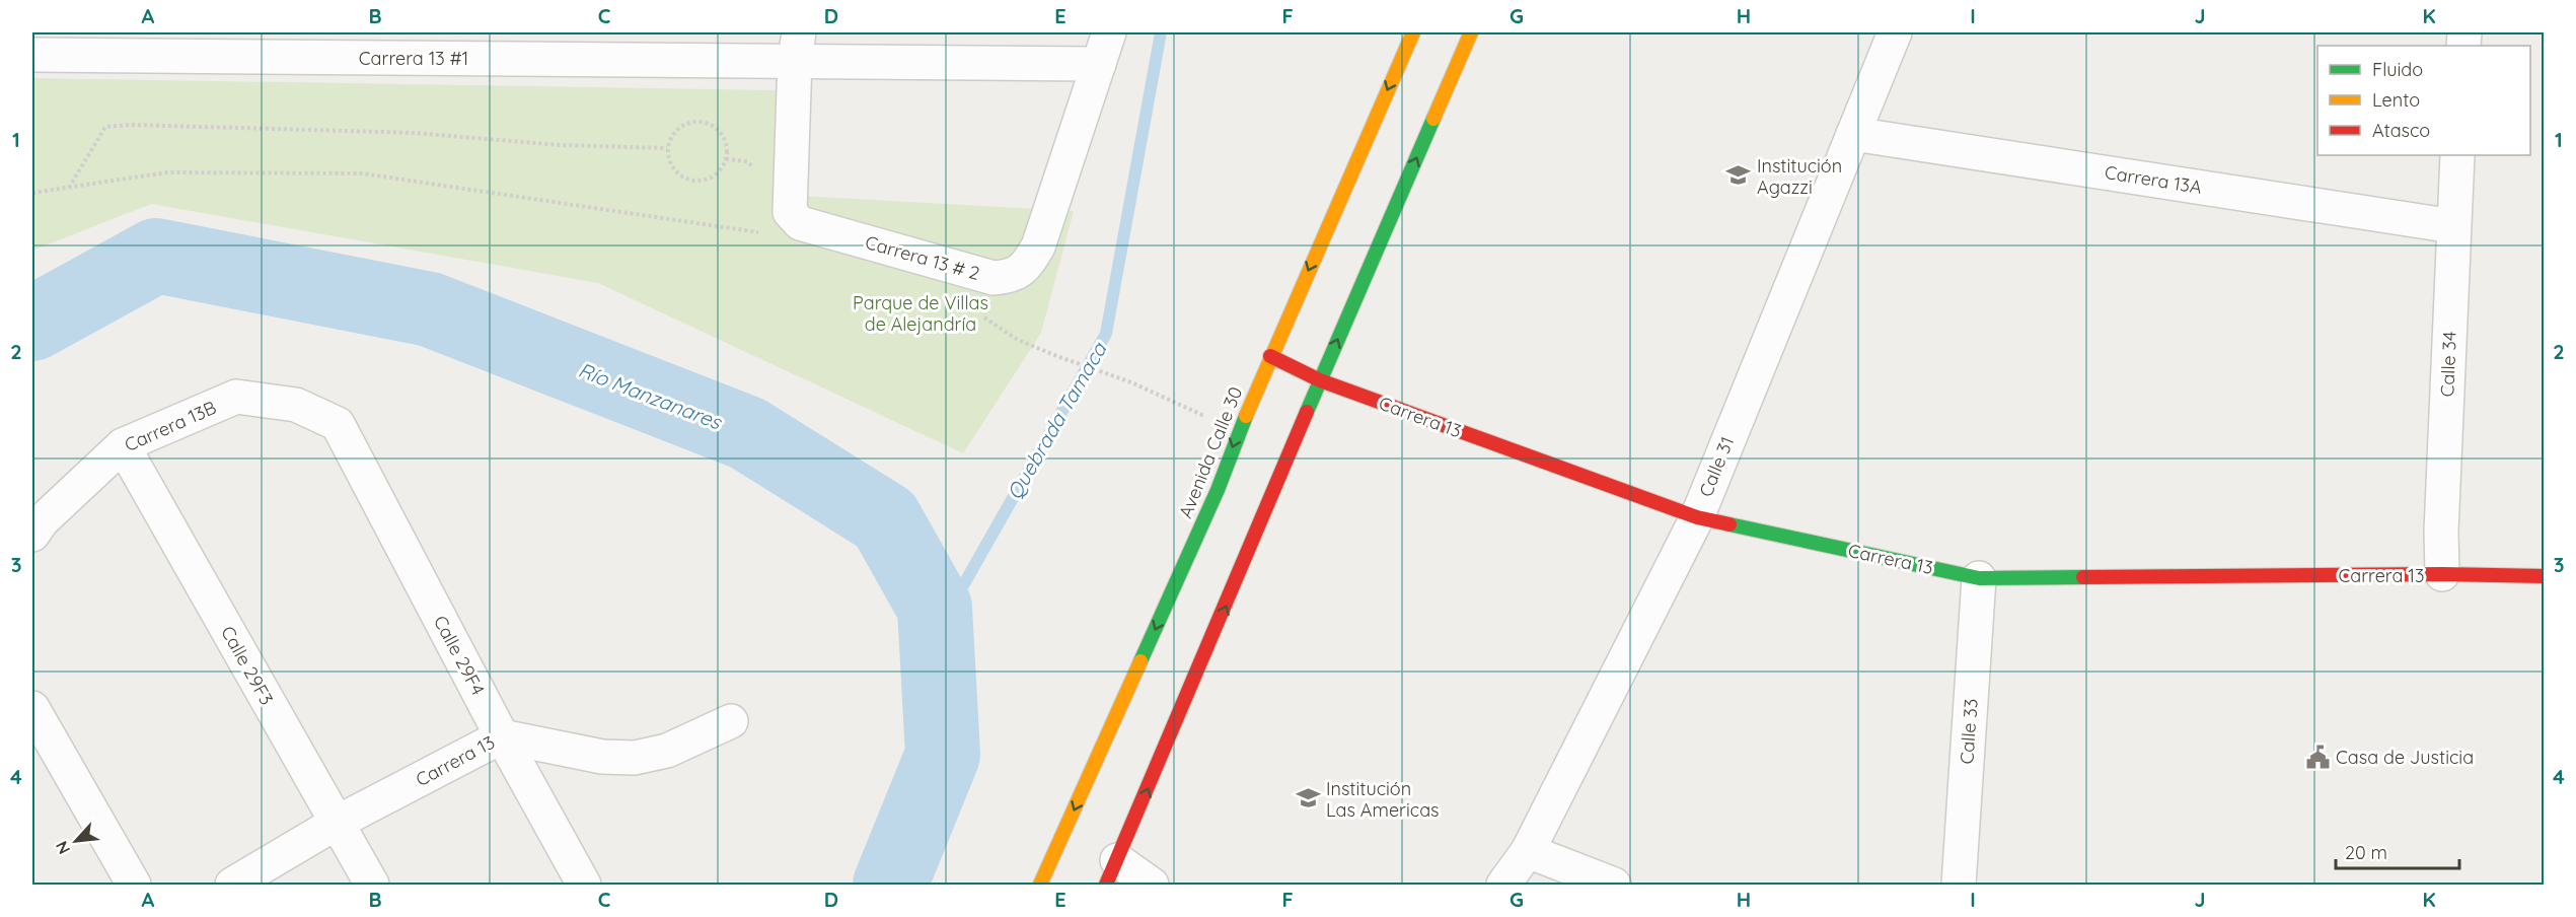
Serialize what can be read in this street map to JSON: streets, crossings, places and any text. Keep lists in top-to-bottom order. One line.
{"streets":{"main road":["Carrera 13","Avenida Calle 30"],"street":["Carrera 13 #1","Carrera 13A","Carrera 13 # 2","Calle 34","Carrera 13B","Calle 31","Calle 29F4","Calle 29F3","Calle 33"]},"crossings":[["Carrera 13 #1","Carrera 13 # 2"],["Carrera 13A","Calle 34"],["Carrera 13A","Calle 31"],["Calle 34","Carrera 13"],["Carrera 13","Avenida Calle 30"],["Carrera 13","Calle 31"],["Carrera 13","Calle 29F4"],["Carrera 13","Calle 29F3"],["Carrera 13","Calle 33"],["Carrera 13B","Calle 29F4"],["Carrera 13B","Calle 29F3"]],"water":["Río Manzanares","Quebrada Tamaca"],"parks":["Parque de Villas de Alejandría"],"places":{"school or university":["Institución Agazzi","Institución Las Americas"],"public building":["Casa de Justicia"]},"legend":["Fluido","Lento","Atasco"],"scale_bar":"20 m","north":"bottom left","grid":{"columns":["A","B","C","D","E","F","G","H","I","J","K"],"rows":["1","2","3","4"]}}
